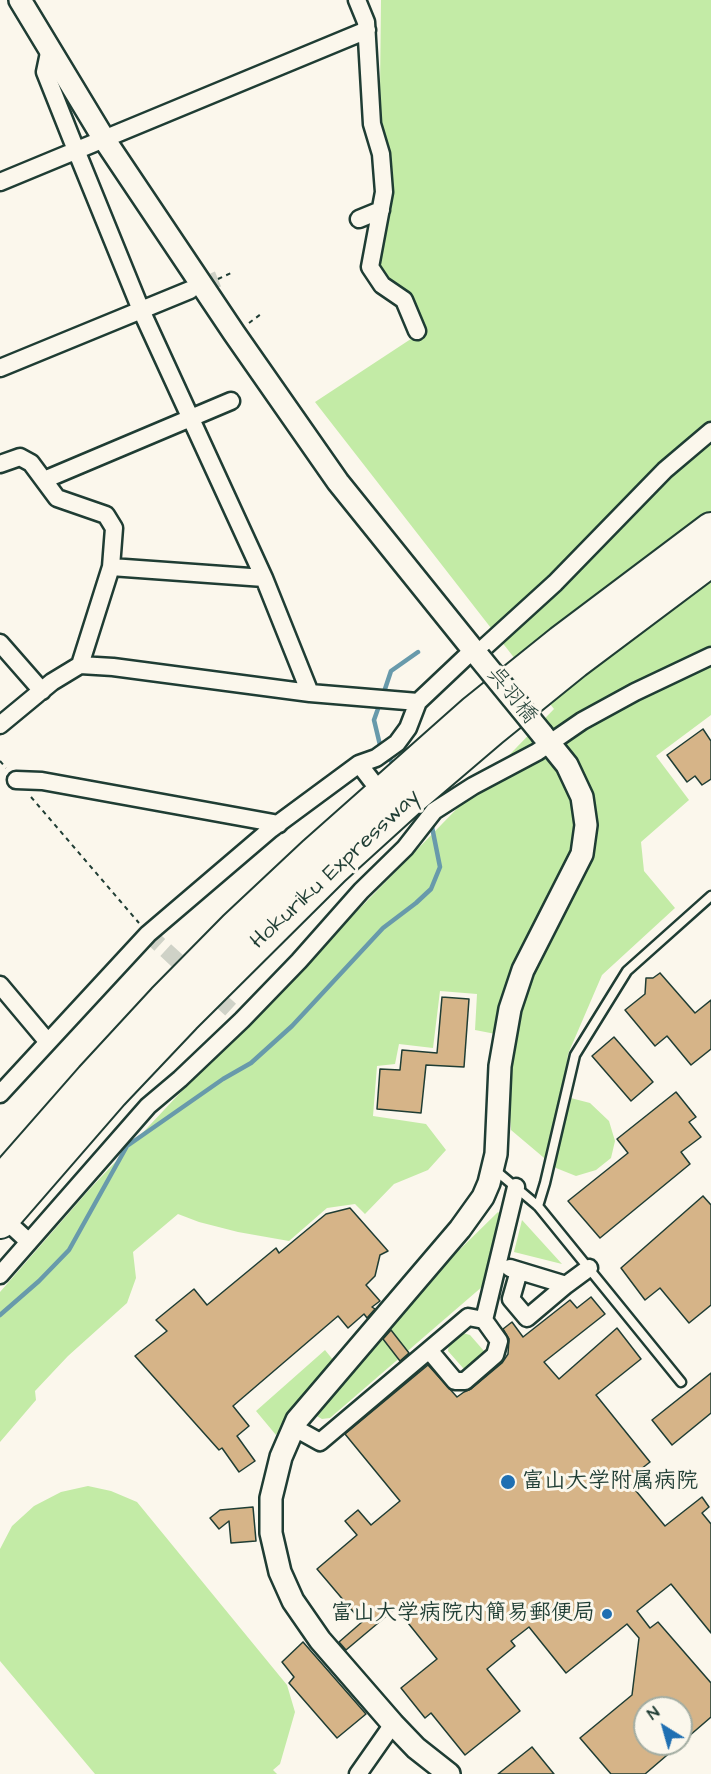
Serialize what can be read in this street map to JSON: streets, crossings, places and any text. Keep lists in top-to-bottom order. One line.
{"streets":{"highway":["Hokuriku Expressway"],"street":["呉羽橋"]},"places":["富山大学附属病院","富山大学病院内簡易郵便局"],"north":"top left"}
